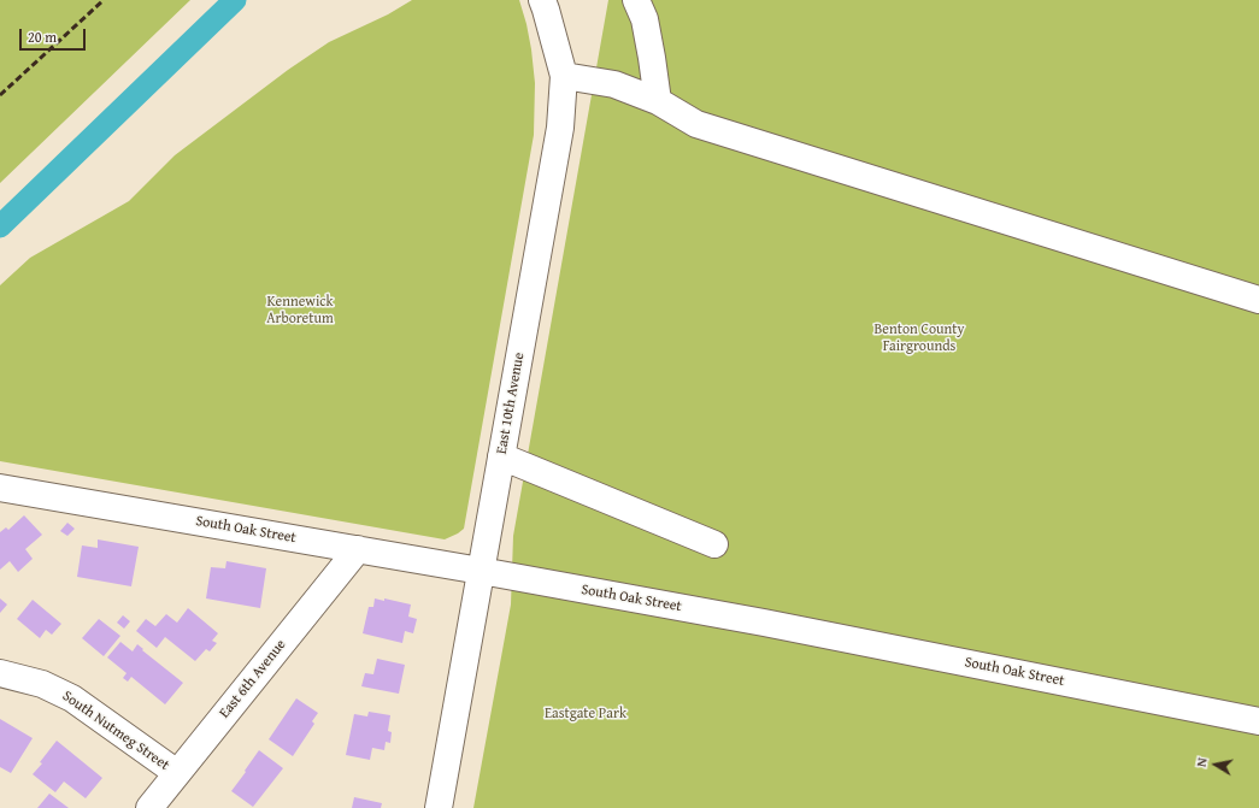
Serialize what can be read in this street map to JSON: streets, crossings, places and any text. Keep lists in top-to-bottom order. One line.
{"streets":{"street":["East 10th Avenue","South Oak Street","East 6th Avenue","South Nutmeg Street"]},"crossings":[["East 10th Avenue","South Oak Street"],["South Oak Street","East 6th Avenue"],["East 6th Avenue","South Nutmeg Street"]],"parks":["Kennewick Arboretum","Benton County Fairgrounds","Eastgate Park"],"scale_bar":"20 m","north":"left"}
